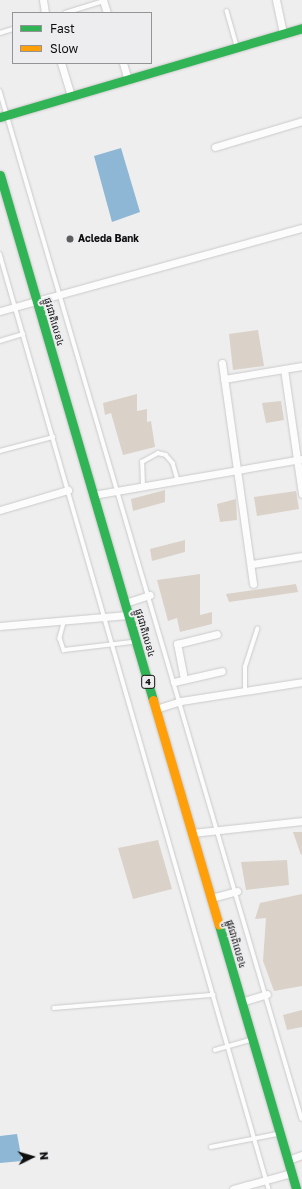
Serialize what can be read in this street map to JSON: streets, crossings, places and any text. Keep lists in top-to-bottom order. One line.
{"streets":{"main road":["ផ្លូវជាតិលេខ៤","4"]},"places":["Acleda Bank"],"legend":["Fast","Slow"],"north":"right"}
